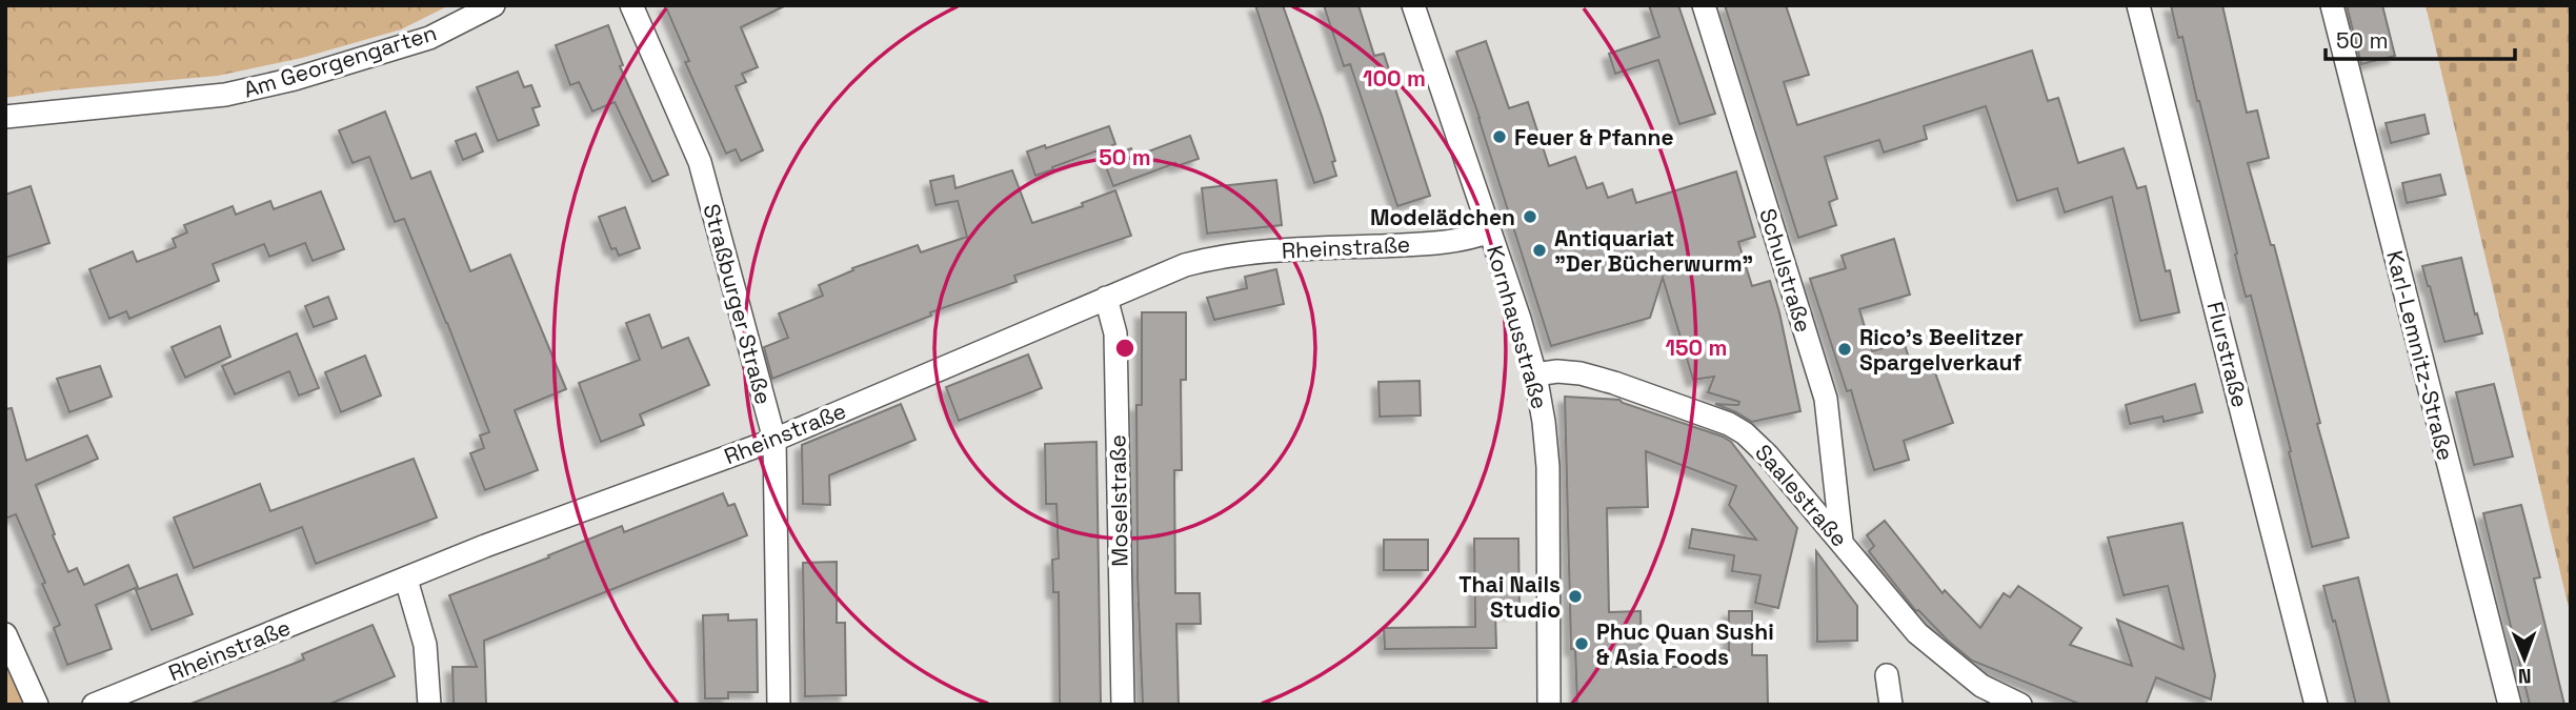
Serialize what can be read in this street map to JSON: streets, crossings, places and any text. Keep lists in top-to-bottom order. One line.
{"streets":{"street":["Am Georgengarten","Rheinstraße","Schulstraße","Straßburger Straße","Kornhausstraße","Flurstraße","Karl-Lemnitz-Straße","Saalestraße","Moselstraße"]},"crossings":[["Rheinstraße","Straßburger Straße"],["Rheinstraße","Kornhausstraße"],["Rheinstraße","Moselstraße"],["Schulstraße","Saalestraße"],["Kornhausstraße","Saalestraße"]],"places":["Feuer & Pfanne","Modelädchen","Antiquariat \"Der Bücherwurm\"","Rico's Beelitzer Spargelverkauf","Thai Nails Studio","Phuc Quan Sushi & Asia Foods"],"scale_bar":"50 m","north":"bottom","rings":["100 m","50 m","150 m"]}
